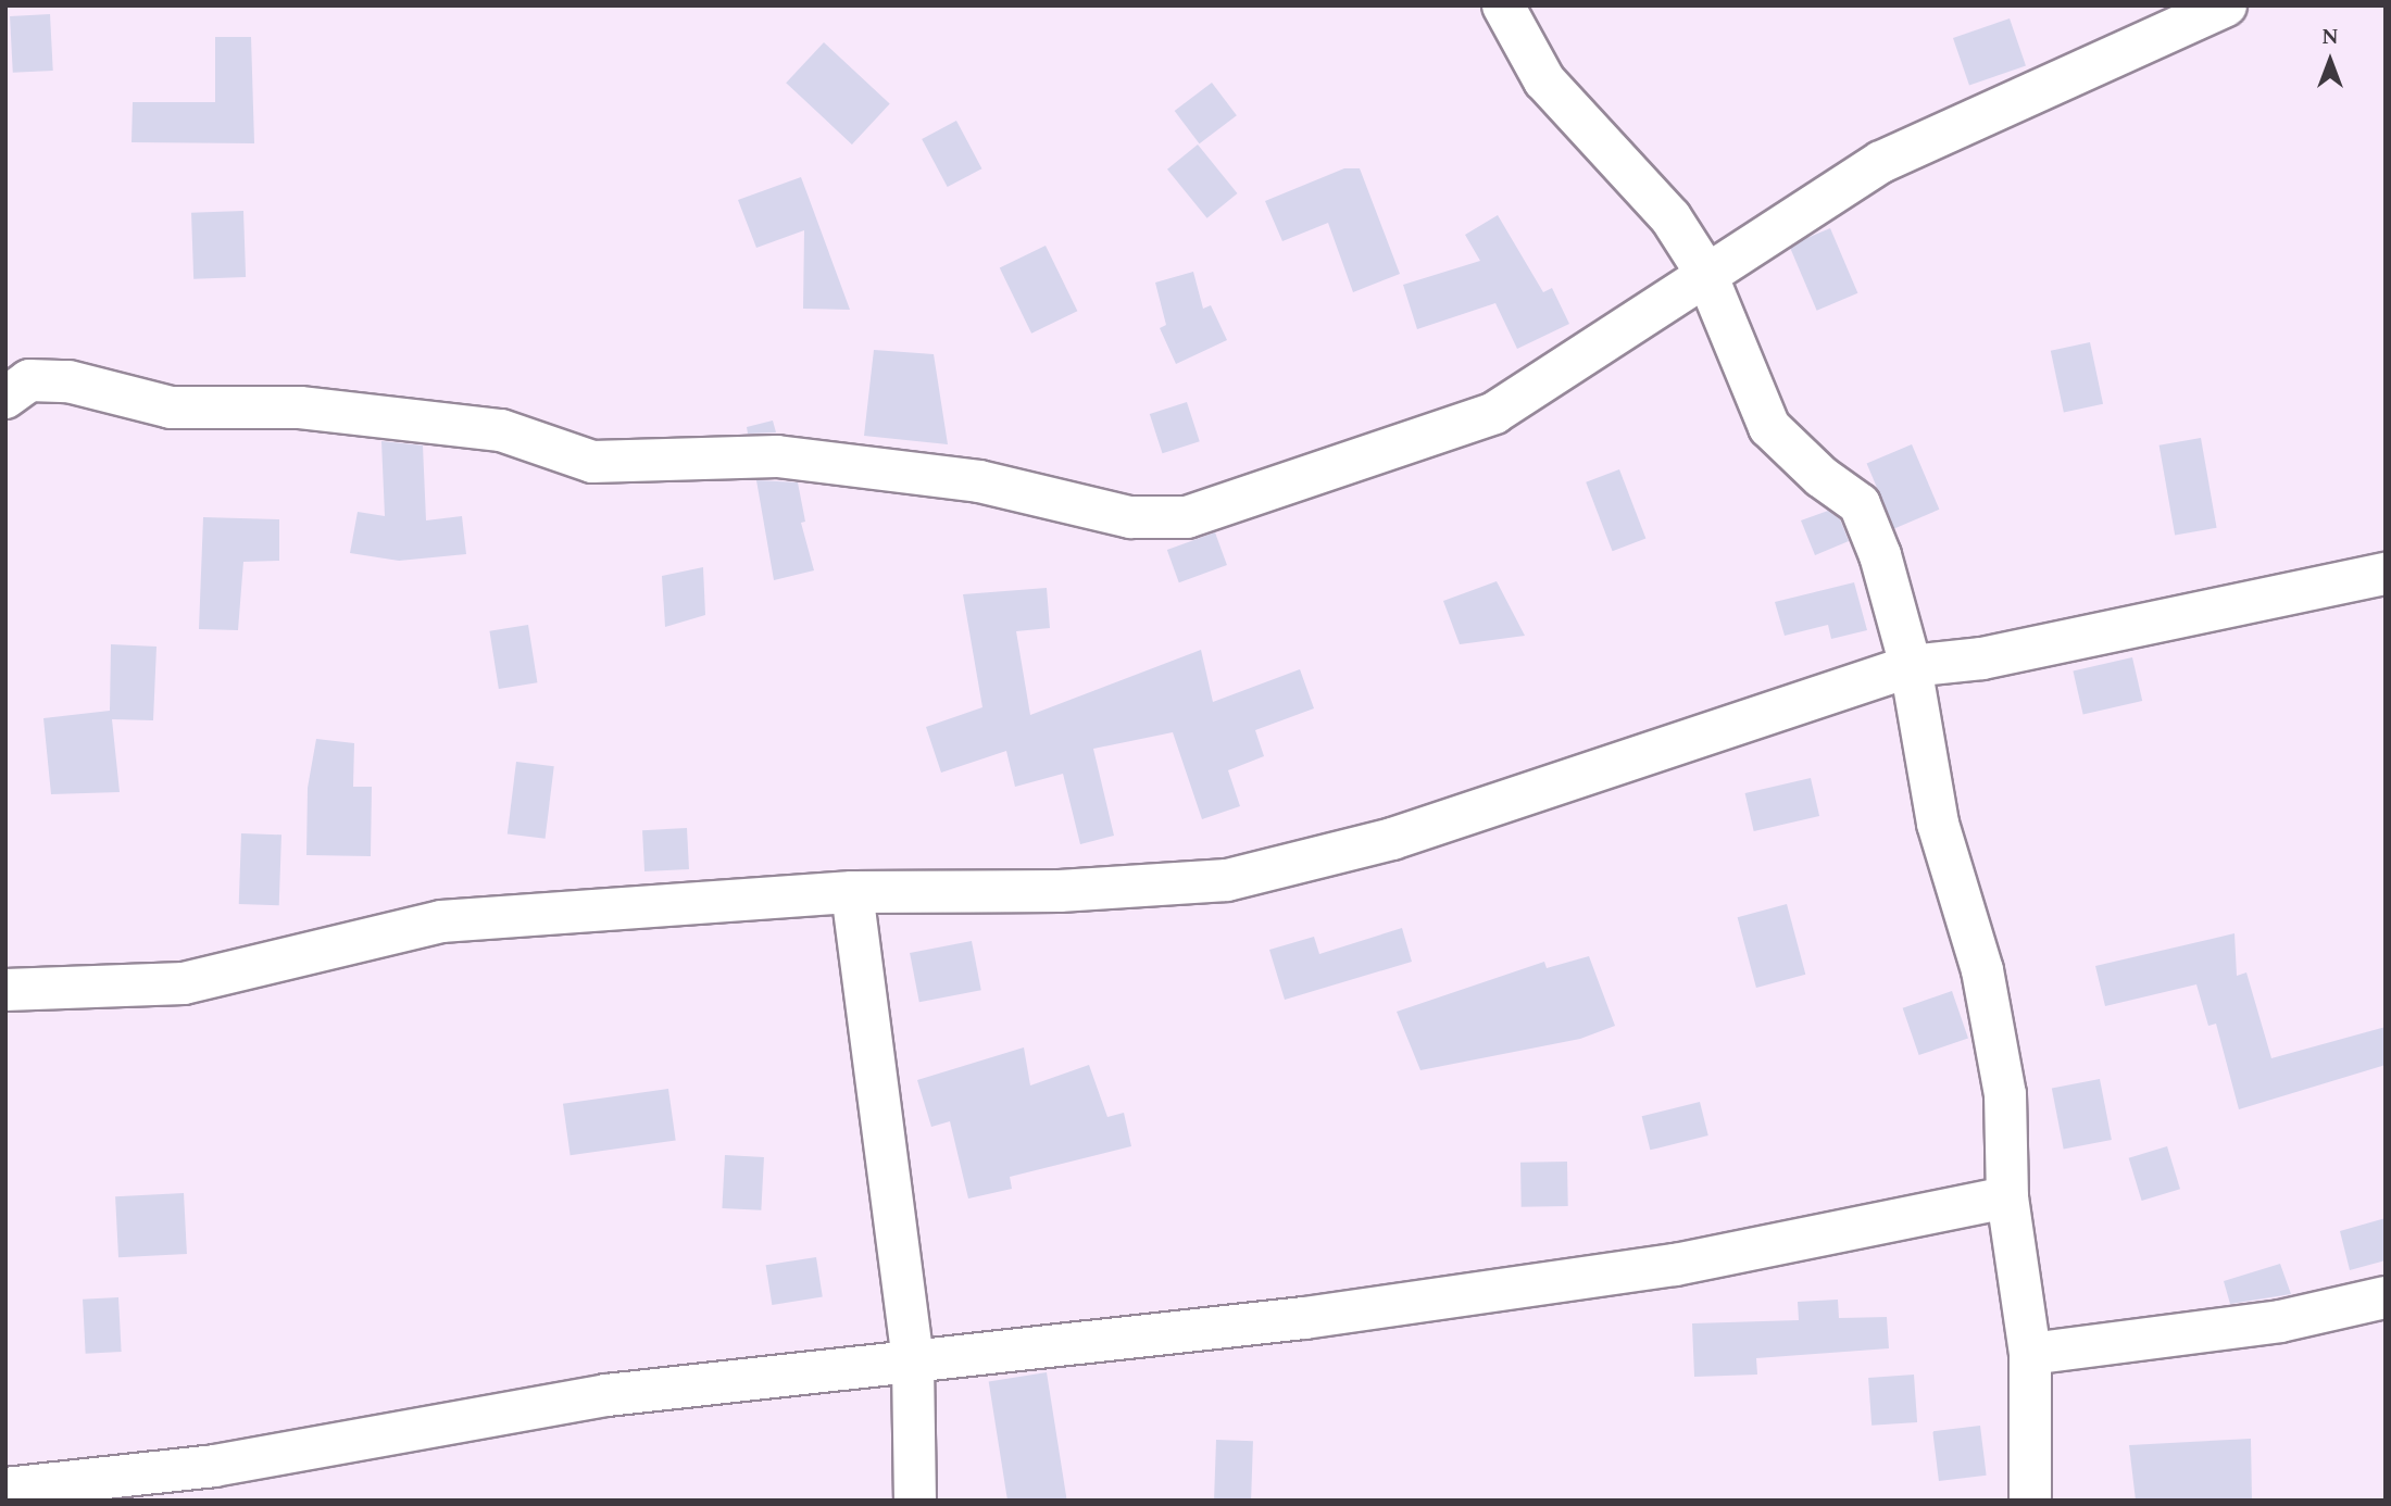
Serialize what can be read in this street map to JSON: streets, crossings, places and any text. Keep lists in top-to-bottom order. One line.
{"north":"top"}
